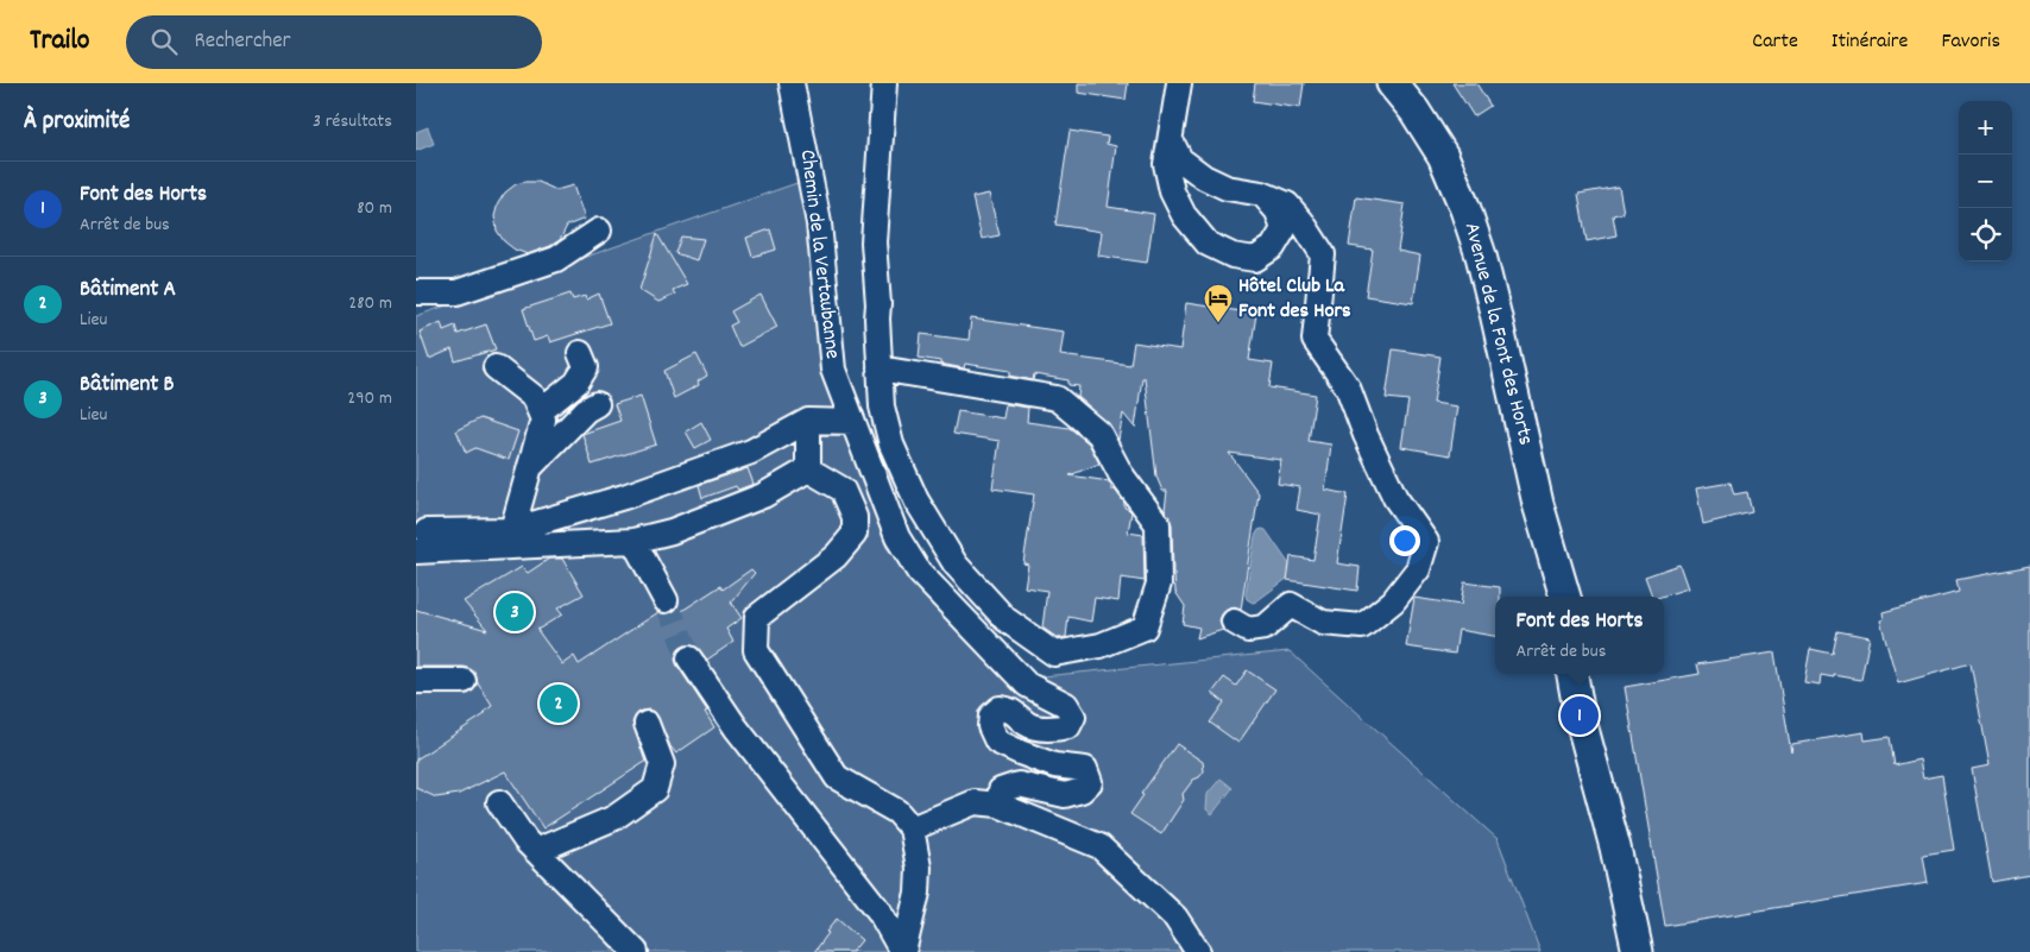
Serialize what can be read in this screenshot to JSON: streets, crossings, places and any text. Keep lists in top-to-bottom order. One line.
{"streets":{"main road":["Avenue de la Font des Horts"],"street":["Chemin de la Vertaubanne"]},"places":{"hotel":["Hôtel Club La Font des Hors"]},"page":{"header":"Trailo","search":"Rechercher","nav":["Carte","Itinéraire","Favoris"],"heading":["À proximité","3 résultats"],"map_buttons":["+","−"],"list":[{"mark":"1","name":"Font des Horts","note":"Arrêt de bus","value":"80 m"},{"mark":"2","name":"Bâtiment A","note":"Lieu","value":"280 m"},{"mark":"3","name":"Bâtiment B","note":"Lieu","value":"290 m"}],"pins":["3","2","1"],"popup":["Font des Horts","Arrêt de bus"]}}
